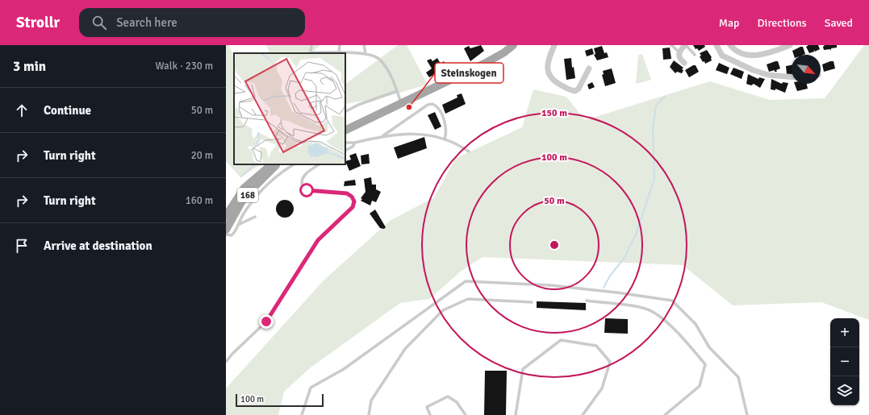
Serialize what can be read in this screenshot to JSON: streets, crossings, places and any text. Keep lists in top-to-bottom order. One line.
{"streets":{"main road":["168"]},"places":["Steinskogen"],"scale_bar":"100 m","north":"bottom right","page":{"header":"Strollr","search":"Search here","nav":["Map","Directions","Saved"],"heading":["3 min","Walk · 230 m"],"list":[["Continue","50 m"],["Turn right","20 m"],["Turn right","160 m"],"Arrive at destination"],"map_buttons":["+","−"],"scale":"100 m"},"rings":["150 m","100 m","50 m"]}
